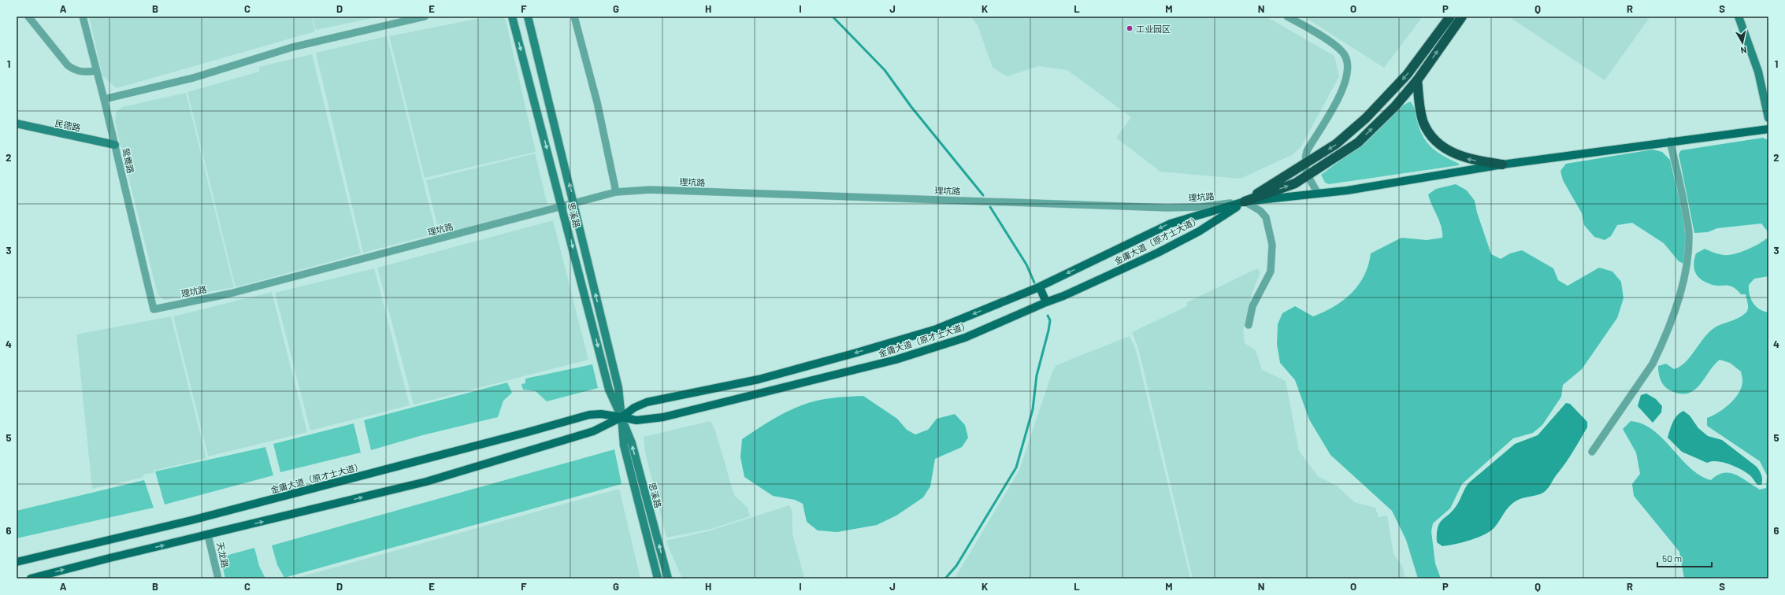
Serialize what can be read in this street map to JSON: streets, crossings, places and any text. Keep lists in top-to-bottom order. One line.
{"streets":{"main road":["金庸大道（原才士大道）"],"street":["民德路","鸳鸯路","理坑路","思溪路","天龙路"]},"crossings":[["民德路","鸳鸯路"],["鸳鸯路","理坑路"],["理坑路","思溪路"],["理坑路","金庸大道（原才士大道）"],["思溪路","金庸大道（原才士大道）"],["金庸大道（原才士大道）","天龙路"]],"places":["工业园区"],"scale_bar":"50 m","north":"bottom","grid":{"columns":["A","B","C","D","E","F","G","H","I","J","K","L","M","N","O","P","Q","R","S"],"rows":["1","2","3","4","5","6"]}}
